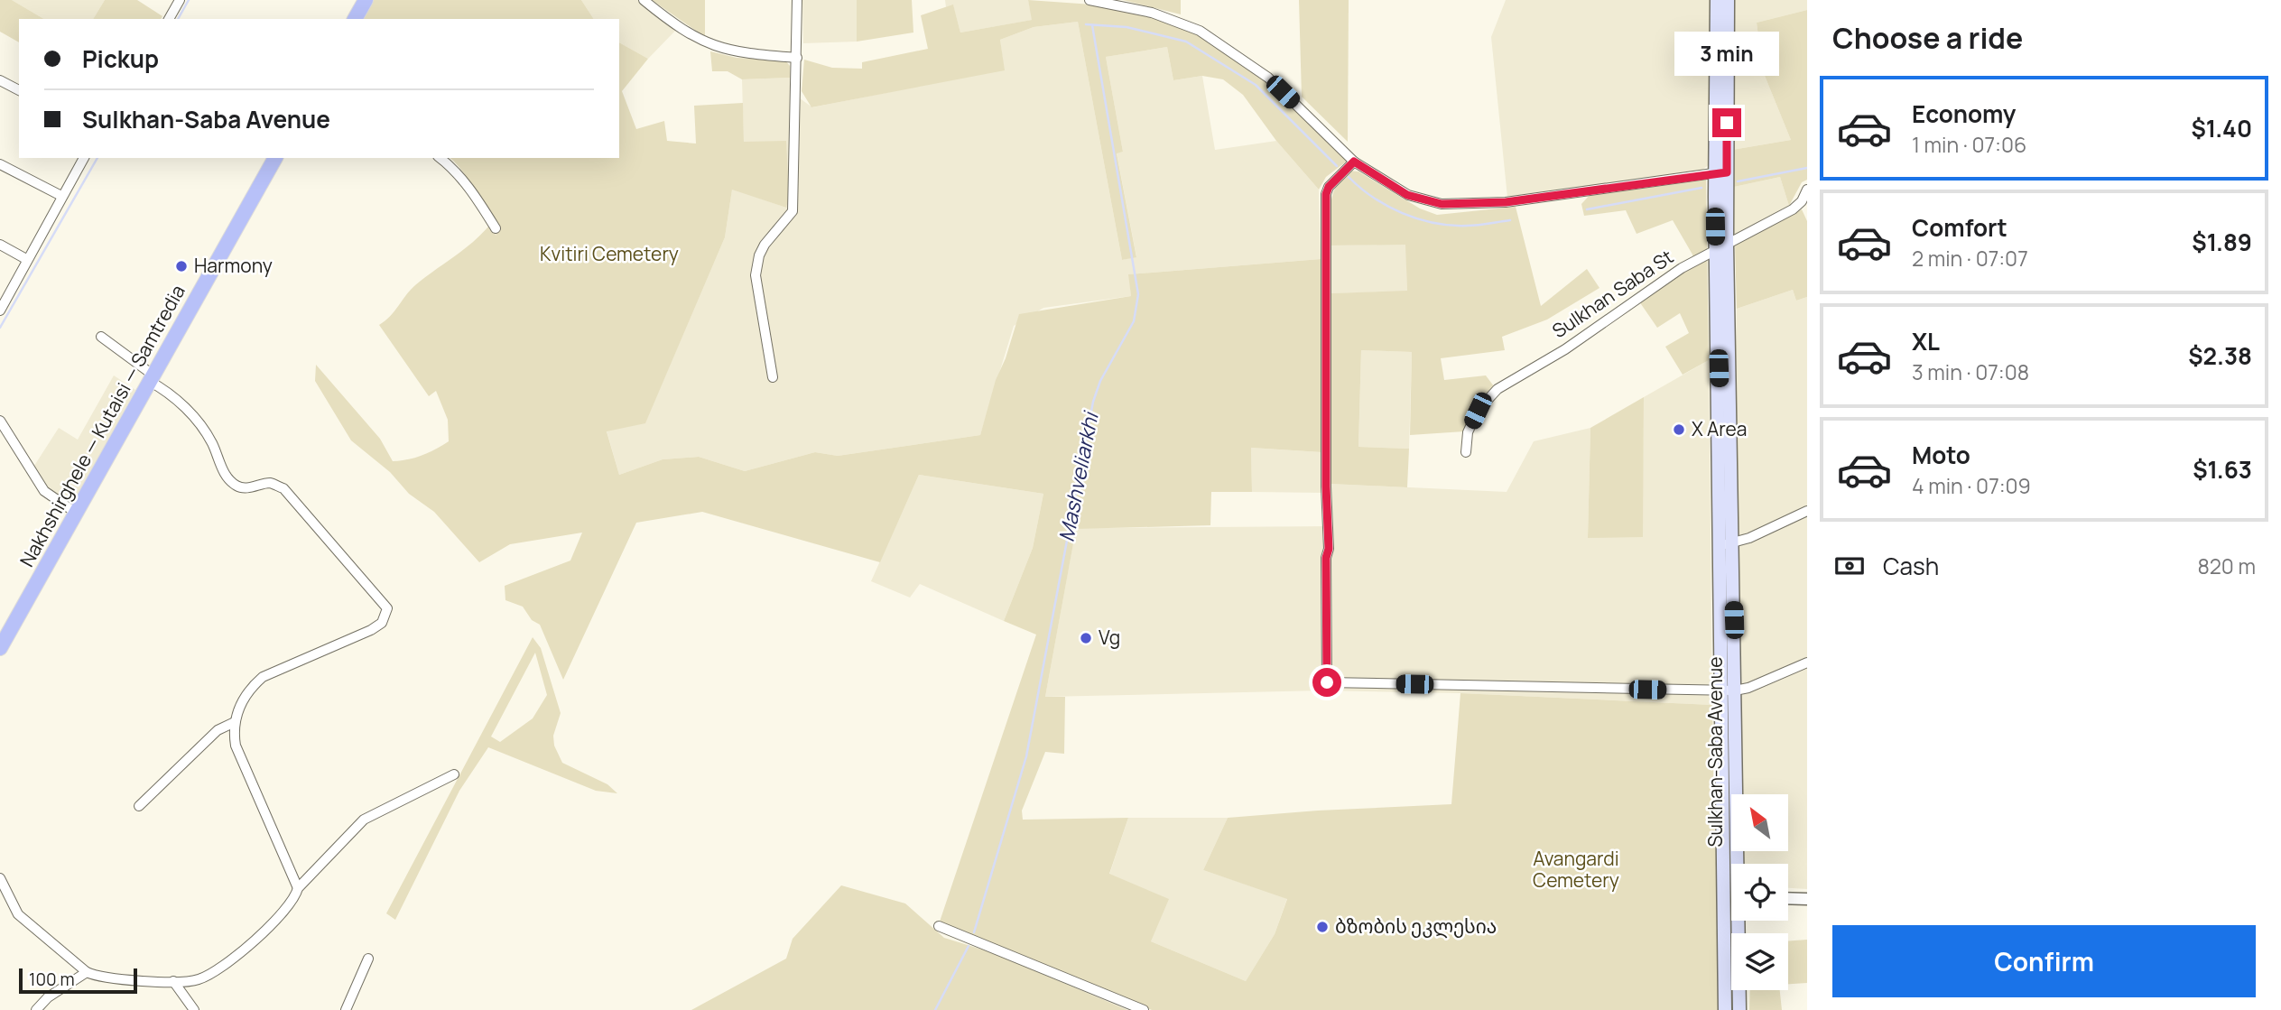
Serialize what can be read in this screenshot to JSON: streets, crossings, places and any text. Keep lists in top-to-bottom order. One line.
{"streets":{"main road":["Nakhshirghele — Kutaisi — Samtredia","Sulkhan-Saba Avenue"],"street":["Sulkhan Saba St"]},"crossings":[["Sulkhan Saba St","Sulkhan-Saba Avenue"]],"water":["Mashveliarkhi"],"parks":["Kvitiri Cemetery","Avangardi Cemetery"],"places":["Harmony","X Area","Vg","ბზობის ეკლესია"],"scale_bar":"100 m","north":"top left","page":{"heading":"Choose a ride","banner":["Pickup","Sulkhan-Saba Avenue"],"bubble":"3 min","list":[{"name":"Economy","note":"1 min · 07:06","value":"$1.40"},{"name":"Comfort","note":"2 min · 07:07","value":"$1.89"},{"name":"XL","note":"3 min · 07:08","value":"$2.38"},{"name":"Moto","note":"4 min · 07:09","value":"$1.63"}],"pay":["Cash","820 m"],"buttons":"Confirm","scale":"100 m"}}
